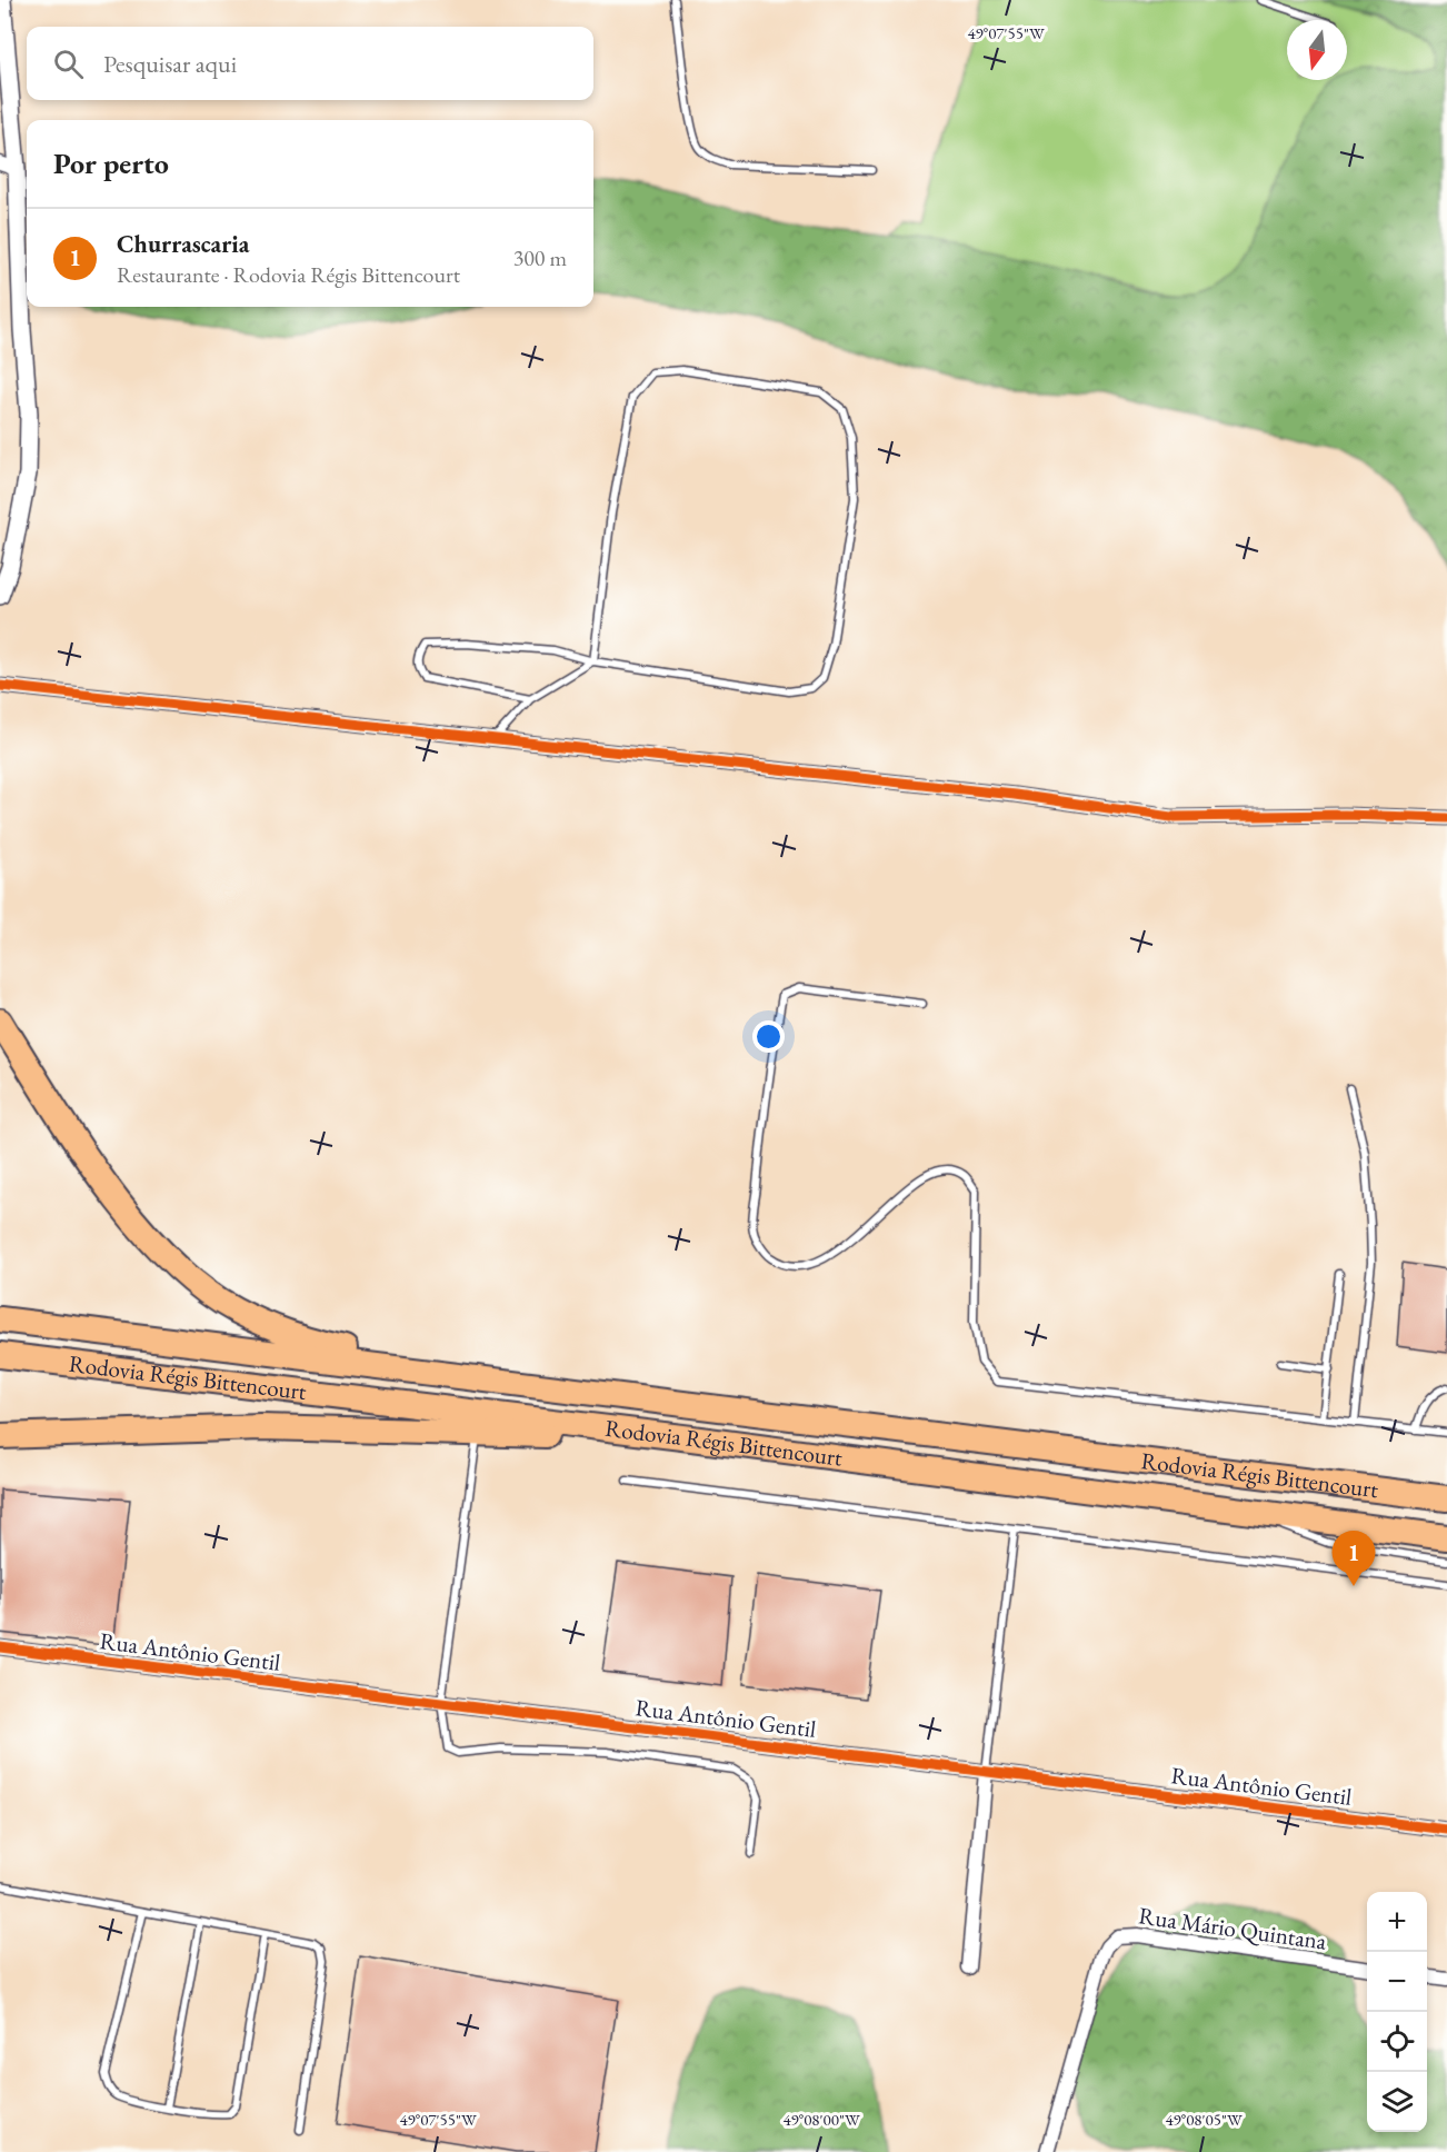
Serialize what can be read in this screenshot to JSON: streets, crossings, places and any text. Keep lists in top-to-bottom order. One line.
{"streets":{"highway":["Rodovia Régis Bittencourt"],"street":["Rua Antônio Gentil","Rua Mário Quintana"]},"north":"bottom","page":{"search":"Pesquisar aqui","heading":"Por perto","list":[{"mark":"1","name":"Churrascaria","note":"Restaurante · Rodovia Régis Bittencourt","value":"300 m"}],"pins":"1","map_buttons":["+","−"]},"coordinates":["49°07'55\"W","49°08'00\"W","49°08'05\"W"]}
